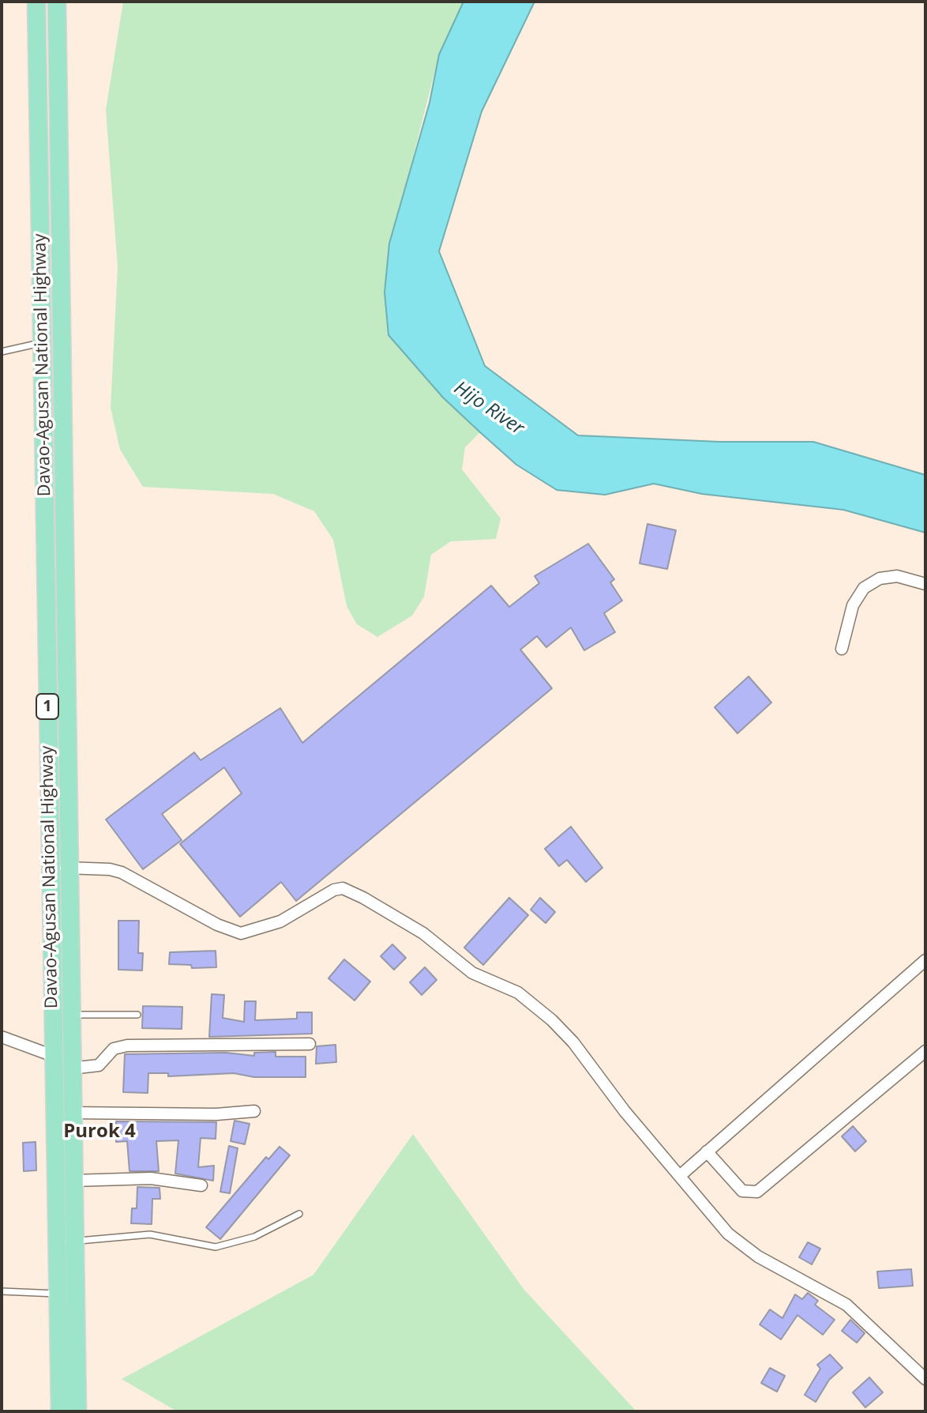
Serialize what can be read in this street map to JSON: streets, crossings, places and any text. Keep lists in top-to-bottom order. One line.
{"streets":{"highway":["Davao-Agusan National Highway","1"]},"districts":["Purok 4"],"water":["Hijo River"]}
